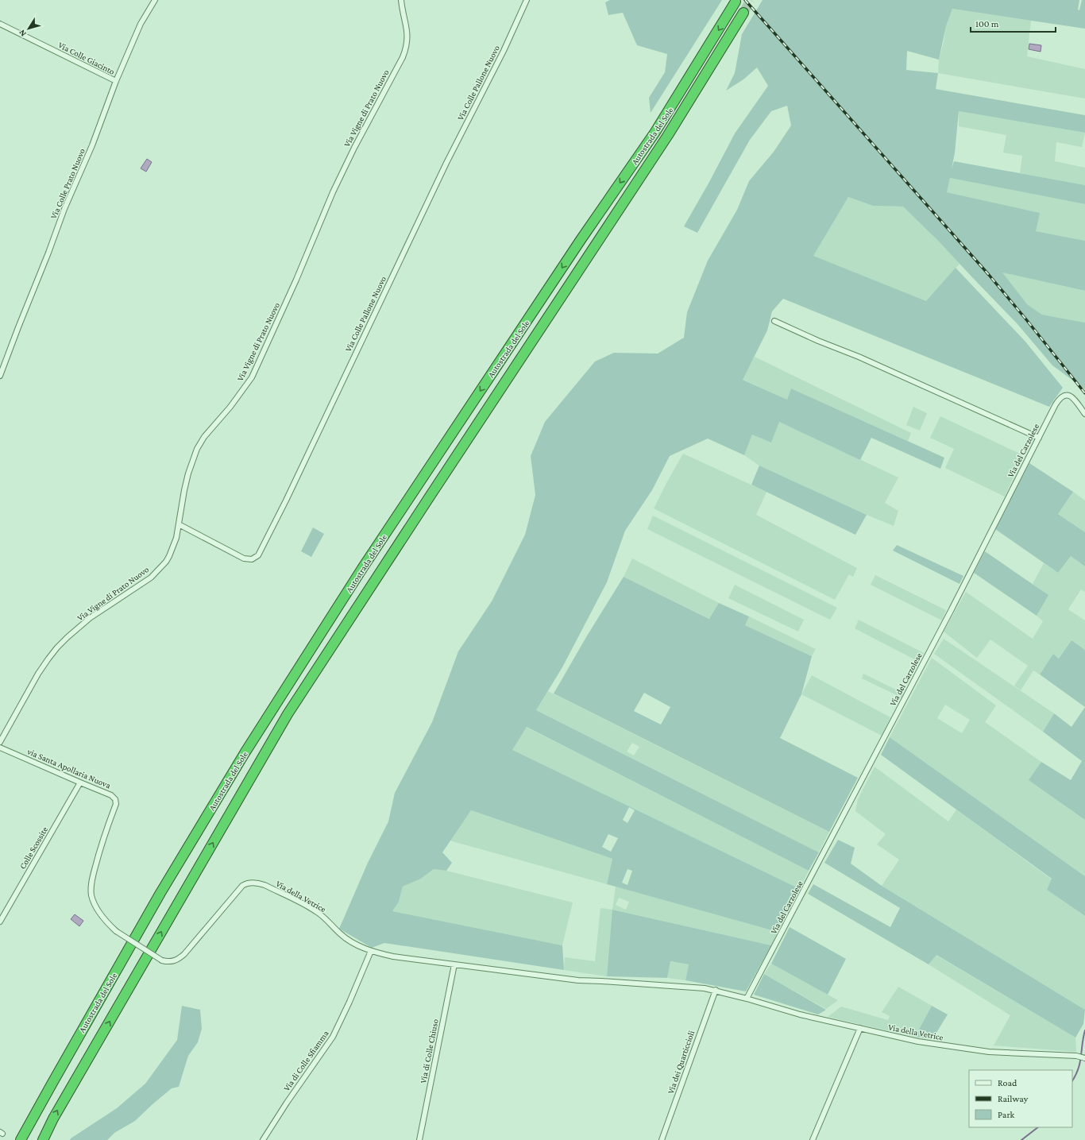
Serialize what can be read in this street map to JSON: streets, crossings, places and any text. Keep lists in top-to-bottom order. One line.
{"streets":{"highway":["Autostrada del Sole"],"street":["Via Colle Giacinto","Via Colle Pallone Nuovo","Via Vigne di Prato Nuovo","Via Colle Prato Nuovo","Via del Carzolese","via Santa Apollaria Nuova","Colle Scossite","Via della Vetrice","Via di Colle Chiuso","Via di Colle Sfiamma","Via dei Quarticcioli"]},"crossings":[["Via Colle Giacinto","Via Colle Prato Nuovo"],["Via Colle Pallone Nuovo","Via Vigne di Prato Nuovo"],["Via del Carzolese","Via della Vetrice"],["via Santa Apollaria Nuova","Colle Scossite"],["via Santa Apollaria Nuova","Via della Vetrice"],["Via della Vetrice","Via di Colle Chiuso"],["Via della Vetrice","Via di Colle Sfiamma"],["Via della Vetrice","Via dei Quarticcioli"]],"legend":["Road","Railway","Park"],"scale_bar":"100 m","north":"bottom left"}
